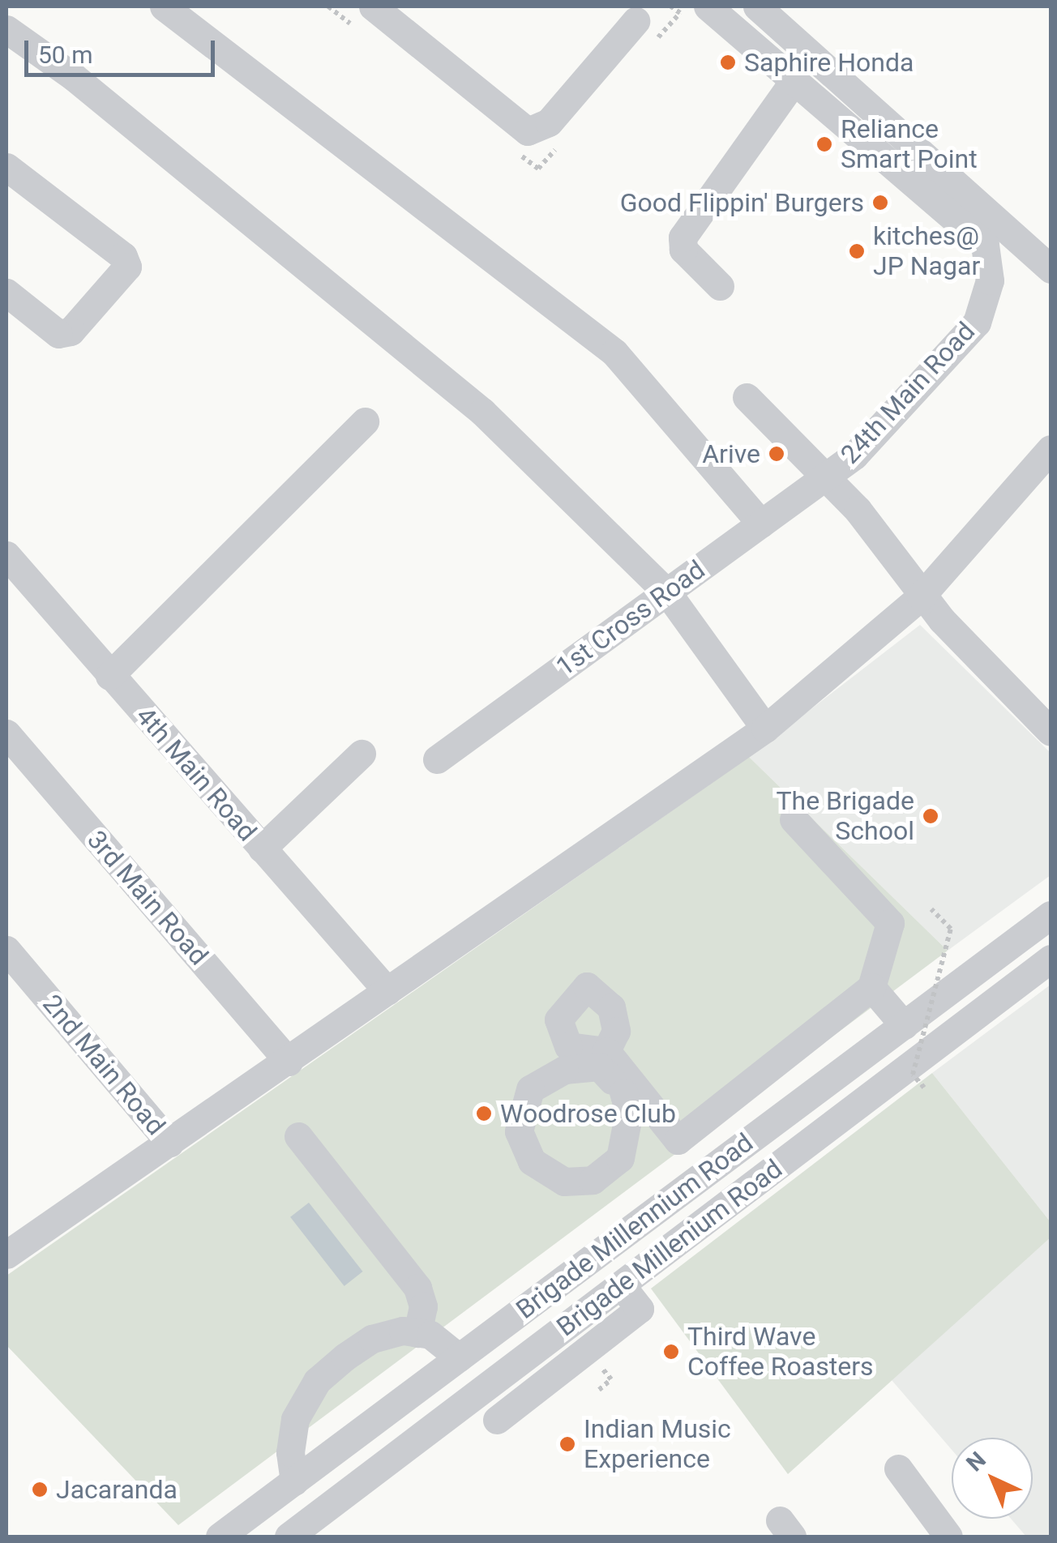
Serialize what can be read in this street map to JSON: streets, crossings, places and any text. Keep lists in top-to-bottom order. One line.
{"streets":{"street":["24th Main Road","1st Cross Road","4th Main Road","3rd Main Road","2nd Main Road","Brigade Millennium Road","Brigade Millenium Road"]},"crossings":[["24th Main Road","1st Cross Road"]],"places":["Saphire Honda","Reliance Smart Point","Good Flippin' Burgers","kitches@ JP Nagar","Arive","The Brigade School","Woodrose Club","Third Wave Coffee Roasters","Indian Music Experience","Jacaranda"],"scale_bar":"50 m","north":"top left"}
